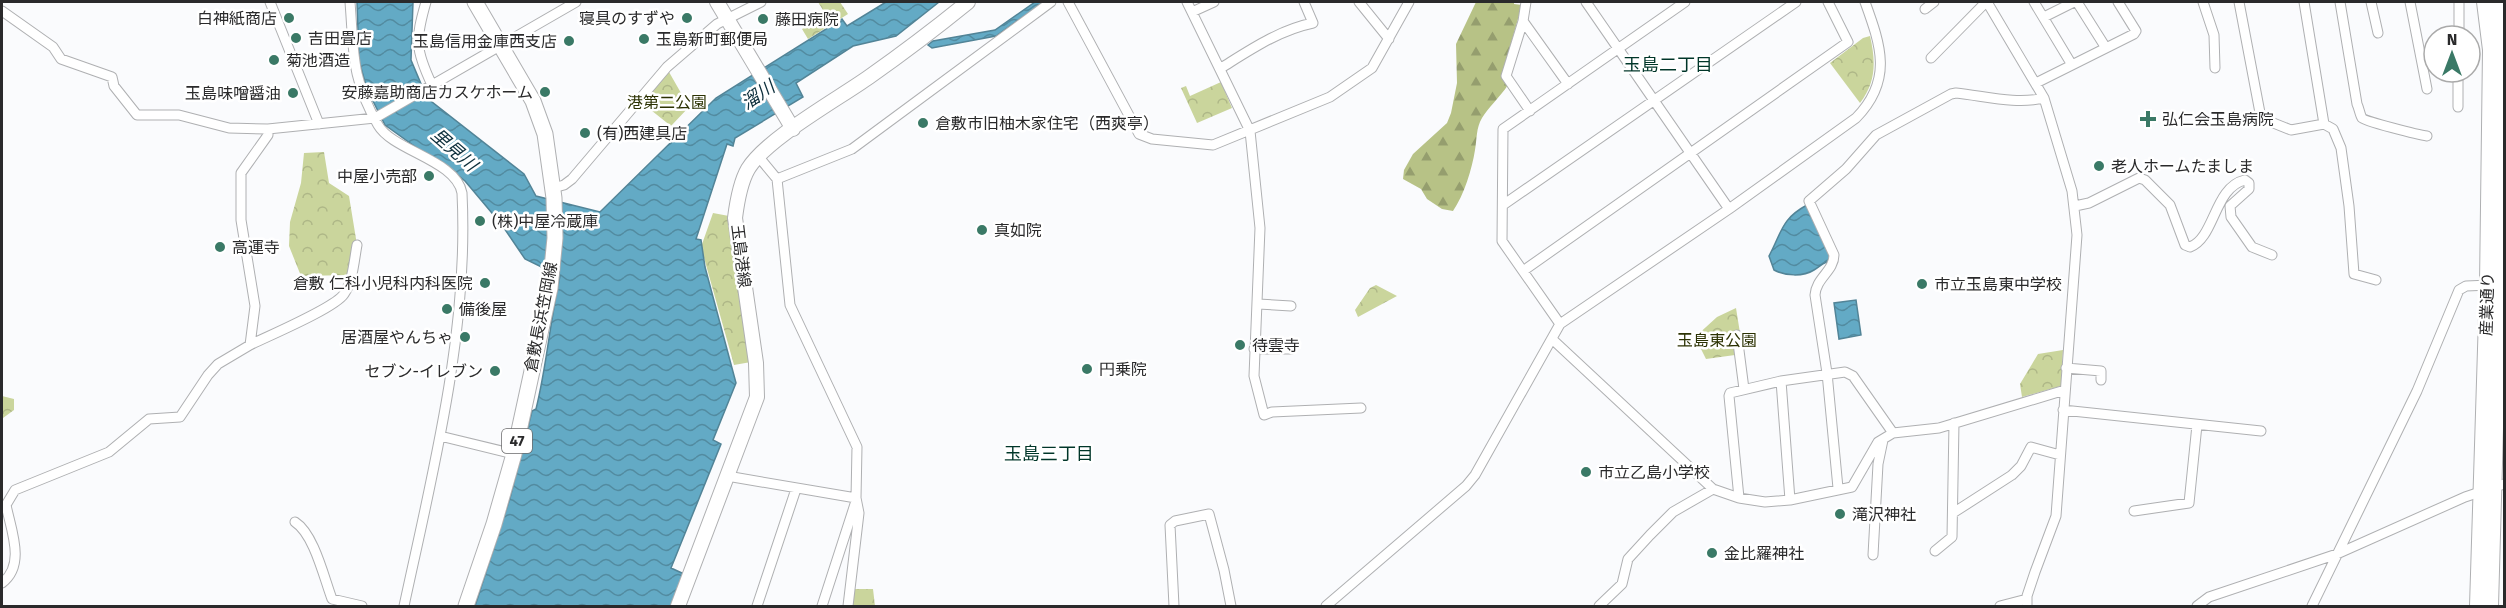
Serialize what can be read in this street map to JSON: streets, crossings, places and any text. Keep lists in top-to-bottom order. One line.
{"streets":{"main road":["倉敷長浜笠岡線","47"],"street":["玉島港線","産業通り"]},"districts":["玉島二丁目","玉島三丁目"],"water":["溜川","里見川"],"parks":["港第二公園","玉島東公園"],"places":{"other":["白神紙商店","寝具のすずや","藤田病院","吉田畳店","玉島新町郵便局","玉島信用金庫西支店","菊池酒造","安藤嘉助商店カスケホーム","玉島味噌醤油","倉敷市旧柚木家住宅（西爽亭）","(有)西建具店","老人ホームたましま","中屋小売部","(株)中屋冷蔵庫","真如院","高運寺","倉敷 仁科小児科内科医院","市立玉島東中学校","備後屋","居酒屋やんちゃ","待雲寺","円乗院","セブン-イレブン","市立乙島小学校","滝沢神社","金比羅神社"],"health":["弘仁会玉島病院"]},"north":"top"}
